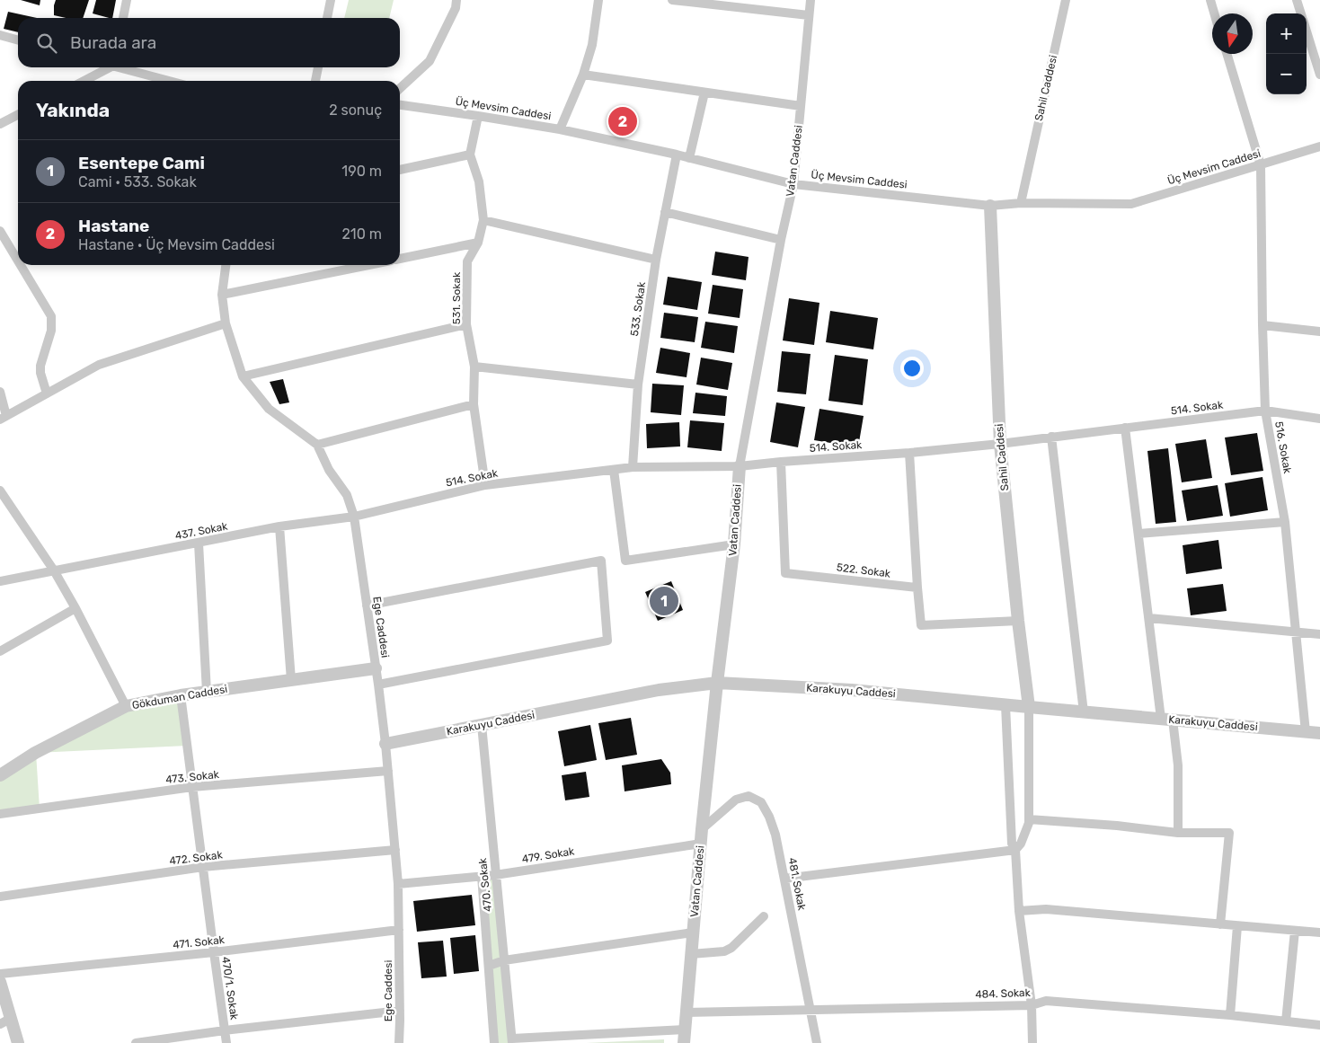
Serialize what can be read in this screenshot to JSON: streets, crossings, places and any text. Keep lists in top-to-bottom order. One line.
{"streets":{"street":["Sahil Caddesi","Üç Mevsim Caddesi","Vatan Caddesi","531. Sokak","533. Sokak","514. Sokak","516. Sokak","437. Sokak","522. Sokak","Ege Caddesi","Karakuyu Caddesi","Gökduman Caddesi","473. Sokak","479. Sokak","472. Sokak","481. Sokak","470. Sokak","471. Sokak","470/1. Sokak","484. Sokak"]},"crossings":[["Sahil Caddesi","Üç Mevsim Caddesi"],["Sahil Caddesi","514. Sokak"],["Sahil Caddesi","Karakuyu Caddesi"],["Üç Mevsim Caddesi","Vatan Caddesi"],["Üç Mevsim Caddesi","533. Sokak"],["Üç Mevsim Caddesi","516. Sokak"],["Vatan Caddesi","514. Sokak"],["Vatan Caddesi","Karakuyu Caddesi"],["Vatan Caddesi","479. Sokak"],["Vatan Caddesi","481. Sokak"],["Vatan Caddesi","484. Sokak"],["531. Sokak","514. Sokak"],["533. Sokak","514. Sokak"],["514. Sokak","516. Sokak"],["514. Sokak","437. Sokak"],["514. Sokak","522. Sokak"],["514. Sokak","Ege Caddesi"],["516. Sokak","Karakuyu Caddesi"],["437. Sokak","Ege Caddesi"],["Ege Caddesi","Karakuyu Caddesi"],["Ege Caddesi","Gökduman Caddesi"],["Ege Caddesi","473. Sokak"],["Ege Caddesi","479. Sokak"],["Ege Caddesi","472. Sokak"],["Ege Caddesi","471. Sokak"],["Karakuyu Caddesi","470. Sokak"],["Gökduman Caddesi","470/1. Sokak"],["473. Sokak","470/1. Sokak"],["479. Sokak","470. Sokak"],["472. Sokak","470/1. Sokak"],["481. Sokak","484. Sokak"],["471. Sokak","470/1. Sokak"]],"north":"bottom","page":{"map_buttons":["+","−"],"search":"Burada ara","heading":["Yakında","2 sonuç"],"pins":["2","1"],"list":[{"mark":"1","name":"Esentepe Cami","note":"Cami · 533. Sokak","value":"190 m"},{"mark":"2","name":"Hastane","note":"Hastane · Üç Mevsim Caddesi","value":"210 m"}]}}
